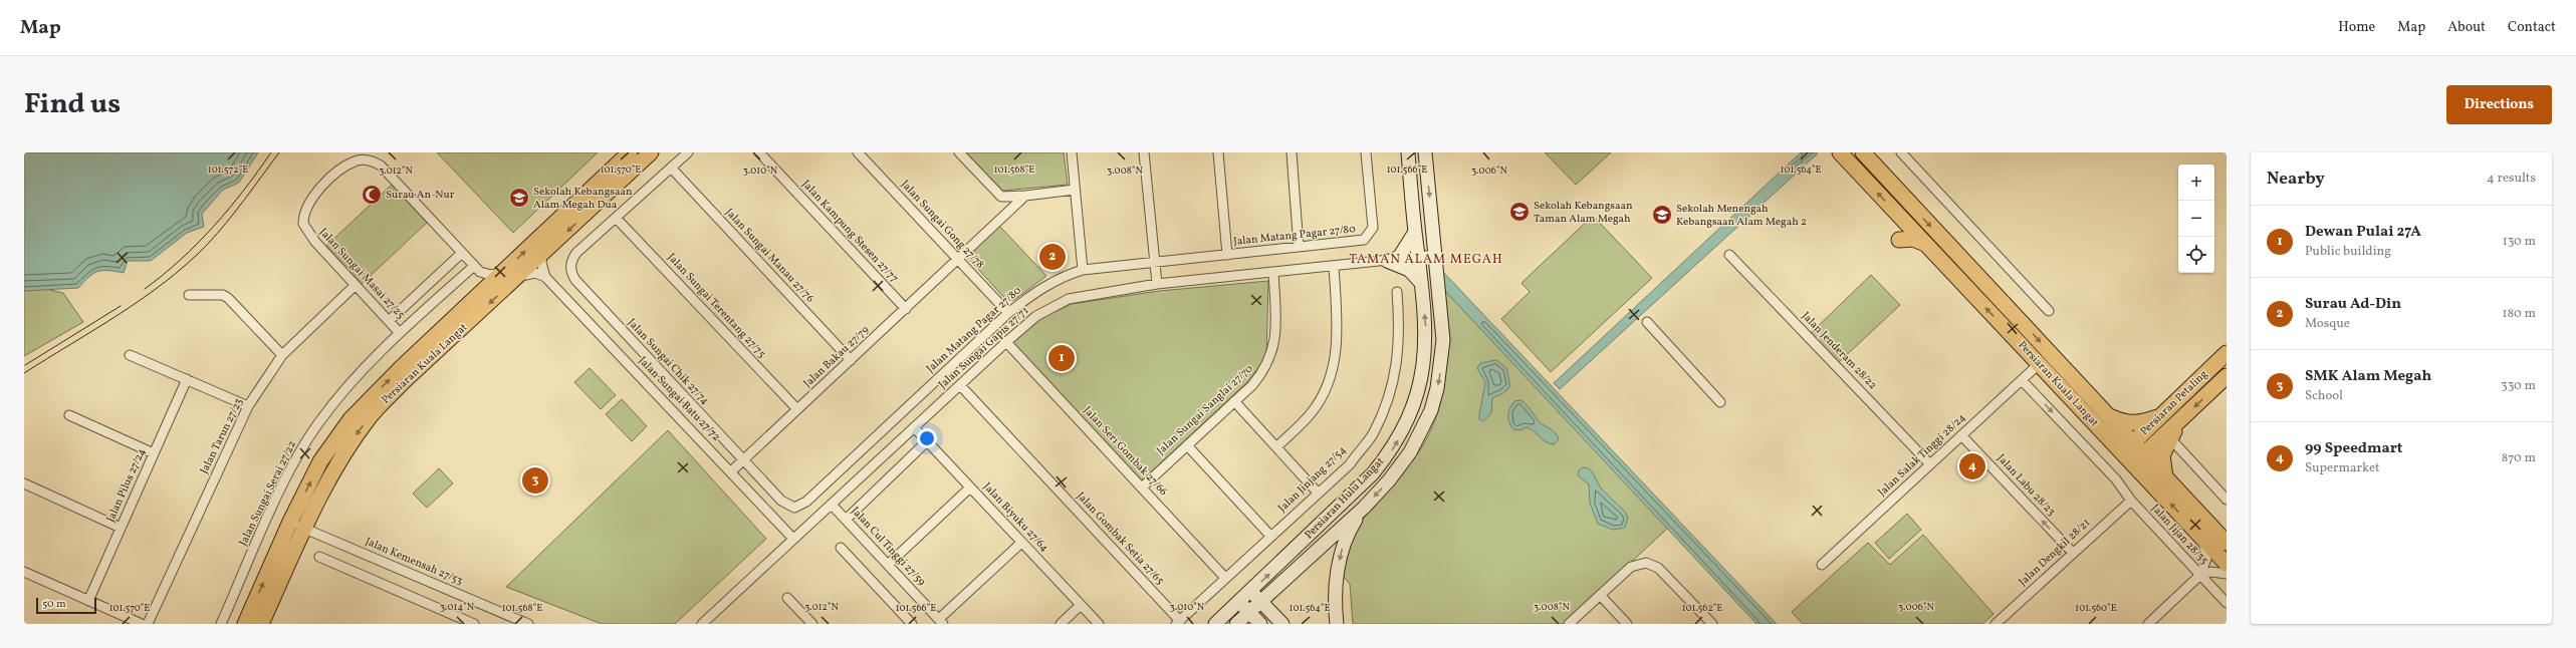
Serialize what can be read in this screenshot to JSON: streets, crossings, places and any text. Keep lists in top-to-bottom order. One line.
{"streets":{"main road":["Persiaran Kuala Langat","Persiaran Petaling","Persiaran Hulu Langat"],"street":["Jalan Sungai Gong 27/78","Jalan Kampung Stesen 27/77","Jalan Matang Pagar 27/80","Jalan Sungai Manau 27/76","Jalan Sungai Masai 27/25","Jalan Sungai Terentang 27/75","Jalan Sungai Gapis 27/71","Jalan Jenderam 28/22","Jalan Bakau 27/79","Jalan Sungai Chik 27/74","Jalan Sungai Batu 27/72","Jalan Sungai Sanglai 27/70","Jalan Tarun 27/23","Jalan Seri Gombak 27/66","Jalan Salak Tinggi 28/24","Jalan Jinjang 27/54","Jalan Pilus 27/24","Jalan Labu 28/23","Jalan Sungai Serai 27/22","Jalan Biyuku 27/64","Jalan Jijan 28/35","Jalan Gombak Setia 27/65","Jalan Cul Tinggi 27/59","Jalan Dengkil 28/21","Jalan Kemensah 27/53"]},"crossings":[["Jalan Sungai Gong 27/78","Jalan Matang Pagar 27/80"],["Jalan Sungai Gong 27/78","Jalan Bakau 27/79"],["Jalan Kampung Stesen 27/77","Jalan Bakau 27/79"],["Jalan Matang Pagar 27/80","Jalan Bakau 27/79"],["Jalan Matang Pagar 27/80","Jalan Sungai Chik 27/74"],["Jalan Sungai Manau 27/76","Jalan Bakau 27/79"],["Jalan Sungai Masai 27/25","Jalan Tarun 27/23"],["Jalan Sungai Masai 27/25","Jalan Sungai Serai 27/22"],["Jalan Sungai Terentang 27/75","Jalan Bakau 27/79"],["Jalan Sungai Terentang 27/75","Jalan Sungai Chik 27/74"],["Jalan Sungai Gapis 27/71","Jalan Sungai Batu 27/72"],["Jalan Sungai Gapis 27/71","Jalan Sungai Sanglai 27/70"],["Jalan Sungai Gapis 27/71","Jalan Seri Gombak 27/66"],["Jalan Sungai Gapis 27/71","Persiaran Hulu Langat"],["Jalan Sungai Gapis 27/71","Jalan Biyuku 27/64"],["Jalan Sungai Gapis 27/71","Jalan Gombak Setia 27/65"],["Jalan Sungai Gapis 27/71","Jalan Cul Tinggi 27/59"],["Jalan Jenderam 28/22","Jalan Salak Tinggi 28/24"],["Jalan Bakau 27/79","Jalan Sungai Chik 27/74"],["Jalan Bakau 27/79","Jalan Sungai Batu 27/72"],["Persiaran Kuala Langat","Persiaran Petaling"],["Persiaran Kuala Langat","Jalan Salak Tinggi 28/24"],["Persiaran Kuala Langat","Jalan Kemensah 27/53"],["Jalan Sungai Sanglai 27/70","Jalan Seri Gombak 27/66"],["Jalan Seri Gombak 27/66","Jalan Jinjang 27/54"],["Jalan Salak Tinggi 28/24","Jalan Labu 28/23"],["Jalan Jinjang 27/54","Jalan Gombak Setia 27/65"],["Jalan Labu 28/23","Jalan Dengkil 28/21"],["Jalan Jijan 28/35","Jalan Dengkil 28/21"]],"one_way":["Jalan Labu 28/23"],"districts":["TAMAN ALAM MEGAH"],"places":{"mosque":["Surau An-Nur"],"school or university":["Sekolah Kebangsaan Alam Megah Dua","Sekolah Kebangsaan Taman Alam Megah","Sekolah Menengah Kebangsaan Alam Megah 2"]},"scale_bar":"50 m","page":{"header":"Map","nav":["Home","Map","About","Contact"],"title":"Find us","buttons":"Directions","heading":["Nearby","4 results"],"map_buttons":["+","−"],"list":[{"mark":"1","name":"Dewan Pulai 27A","note":"Public building","value":"130 m"},{"mark":"2","name":"Surau Ad-Din","note":"Mosque","value":"180 m"},{"mark":"3","name":"SMK Alam Megah","note":"School","value":"330 m"},{"mark":"4","name":"99 Speedmart","note":"Supermarket","value":"870 m"}],"pins":["2","1","4","3"],"scale":"50 m"},"coordinates":["101.572°E","101.570°E","101.568°E","101.566°E","101.564°E","3.012°N","3.010°N","3.008°N","3.006°N","3.014°N","101.562°E","101.560°E"]}
